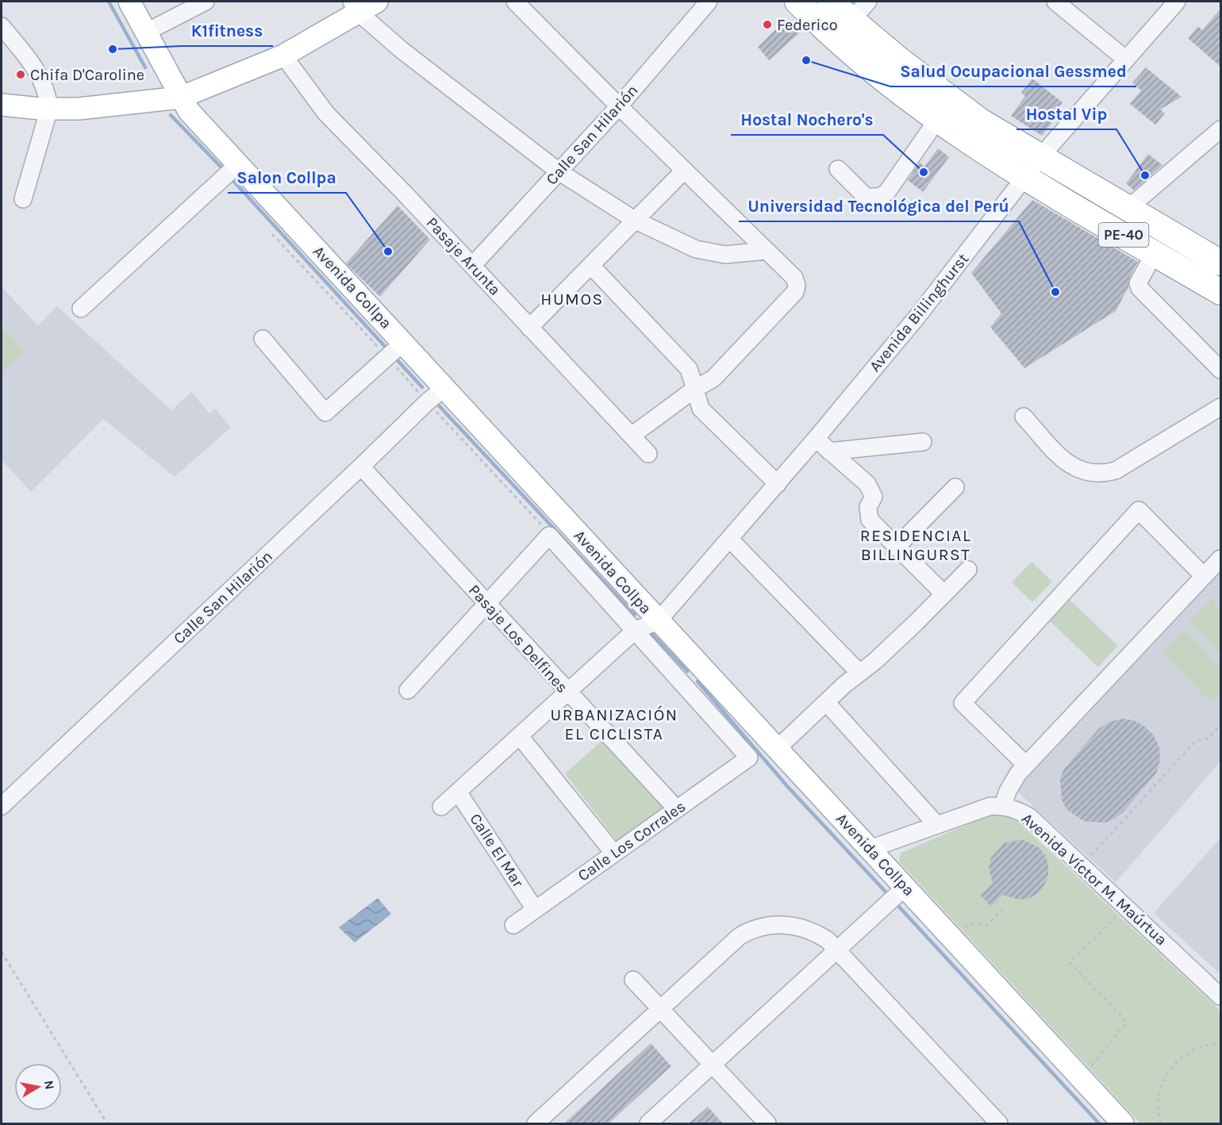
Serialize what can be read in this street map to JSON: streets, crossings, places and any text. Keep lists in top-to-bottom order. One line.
{"streets":{"highway":["PE-40"],"main road":["Avenida Collpa"],"street":["Calle San Hilarión","Pasaje Arunta","Avenida Billinghurst","Pasaje Los Delfines","Calle Los Corrales","Calle El Mar","Avenida Víctor M. Maúrtua"]},"crossings":[["Calle San Hilarión","Pasaje Arunta"],["Calle San Hilarión","Avenida Collpa"],["Calle San Hilarión","Pasaje Los Delfines"],["PE-40","Avenida Billinghurst"],["Avenida Collpa","Avenida Billinghurst"],["Avenida Collpa","Avenida Víctor M. Maúrtua"],["Pasaje Los Delfines","Calle Los Corrales"],["Calle Los Corrales","Calle El Mar"]],"districts":["HUMOS","RESIDENCIAL BILLINGURST","URBANIZACIÓN EL CICLISTA"],"places":["Federico","K1fitness","Salud Ocupacional Gessmed","Chifa D'Caroline","Hostal Nochero's","Hostal Vip","Salon Collpa","Universidad Tecnológica del Perú"],"north":"right"}
